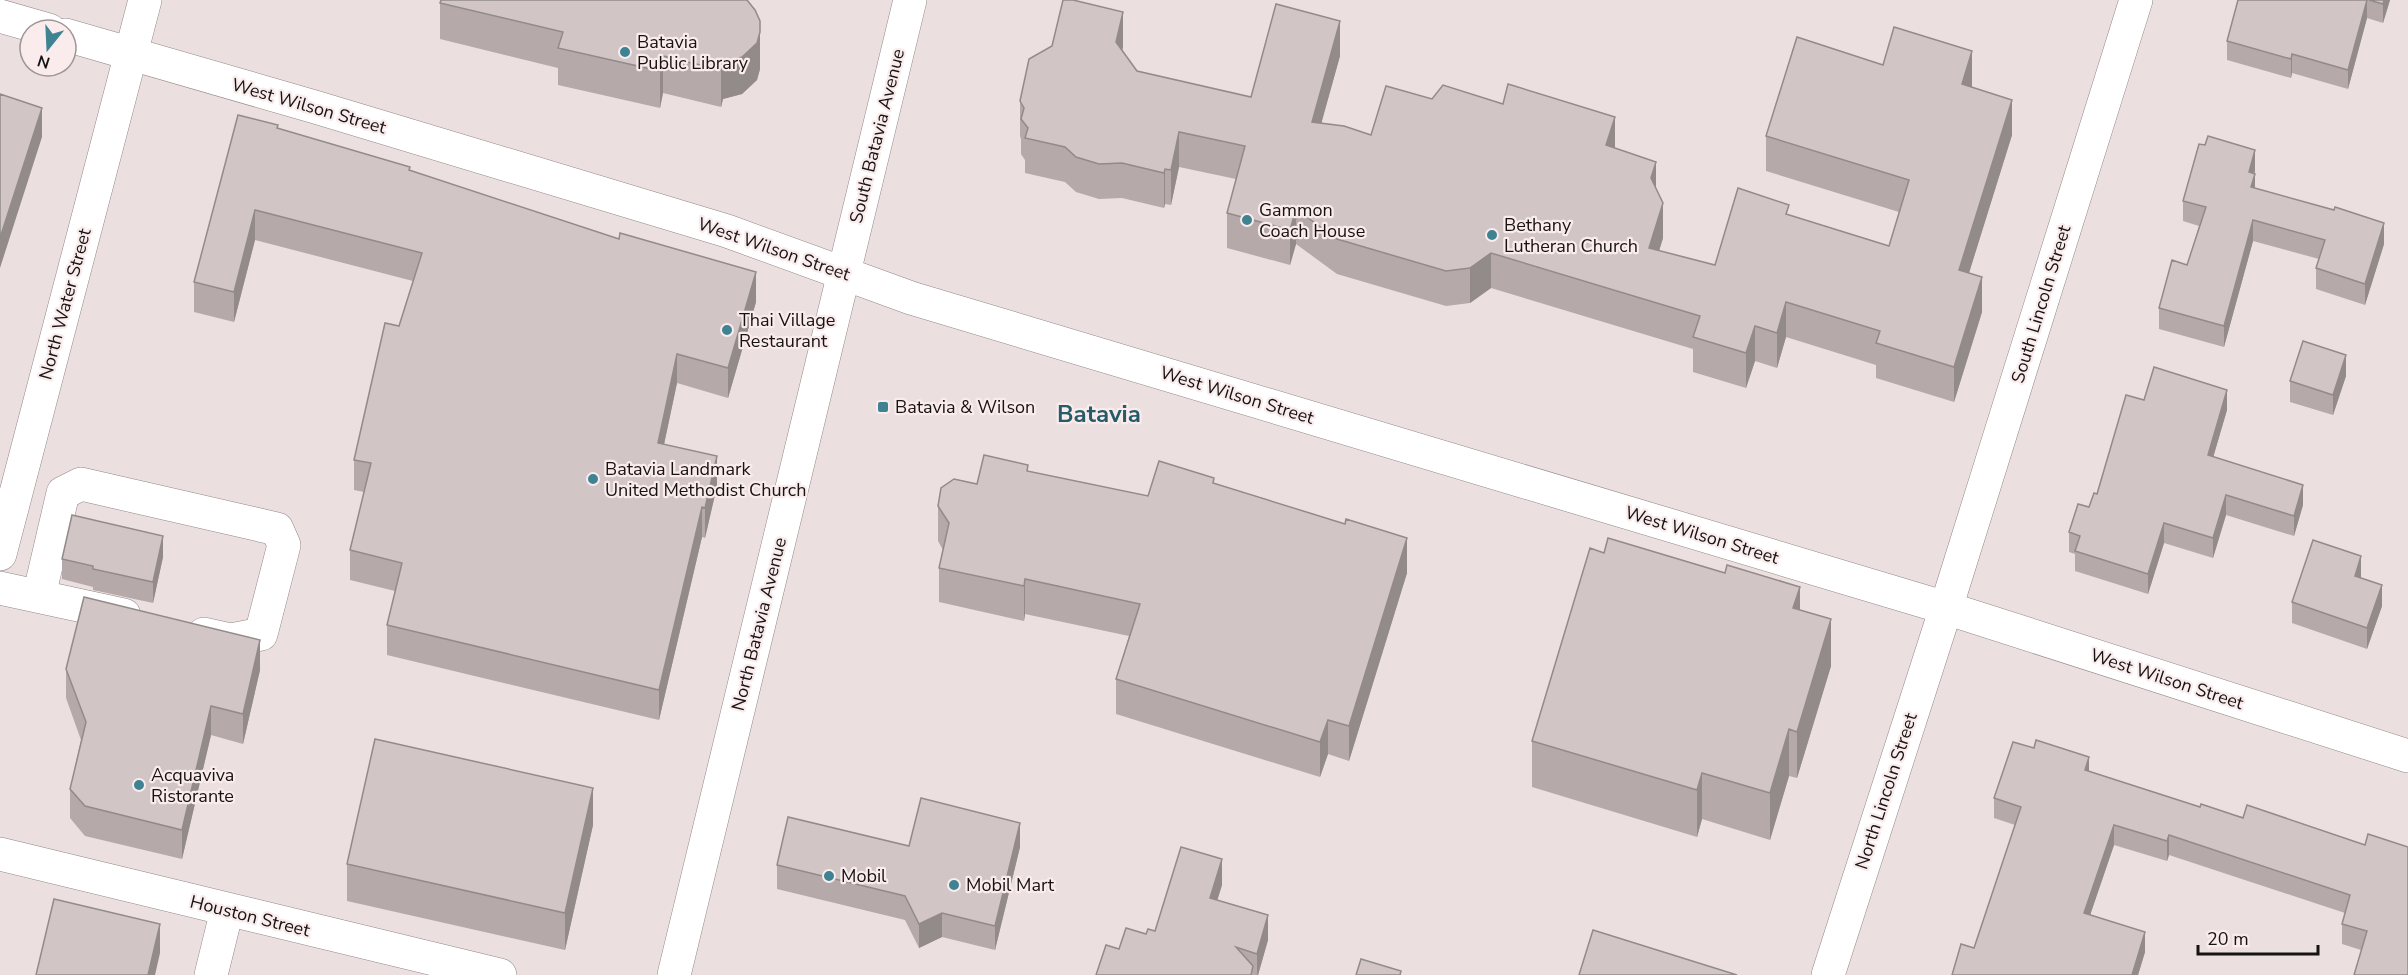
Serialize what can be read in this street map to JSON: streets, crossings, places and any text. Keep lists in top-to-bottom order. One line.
{"streets":{"main road":["West Wilson Street","South Batavia Avenue","North Water Street","South Lincoln Street","North Batavia Avenue","North Lincoln Street","Houston Street"]},"crossings":[["West Wilson Street","South Batavia Avenue"],["West Wilson Street","North Water Street"],["West Wilson Street","South Lincoln Street"],["West Wilson Street","North Batavia Avenue"],["West Wilson Street","North Lincoln Street"],["South Batavia Avenue","North Batavia Avenue"],["South Lincoln Street","North Lincoln Street"]],"districts":["Batavia"],"places":{"other":["Batavia Public Library","Gammon Coach House","Bethany Lutheran Church","Thai Village Restaurant","Batavia Landmark United Methodist Church","Acquaviva Ristorante","Mobil","Mobil Mart"],"transit":["Batavia & Wilson"]},"scale_bar":"20 m","north":"bottom"}
